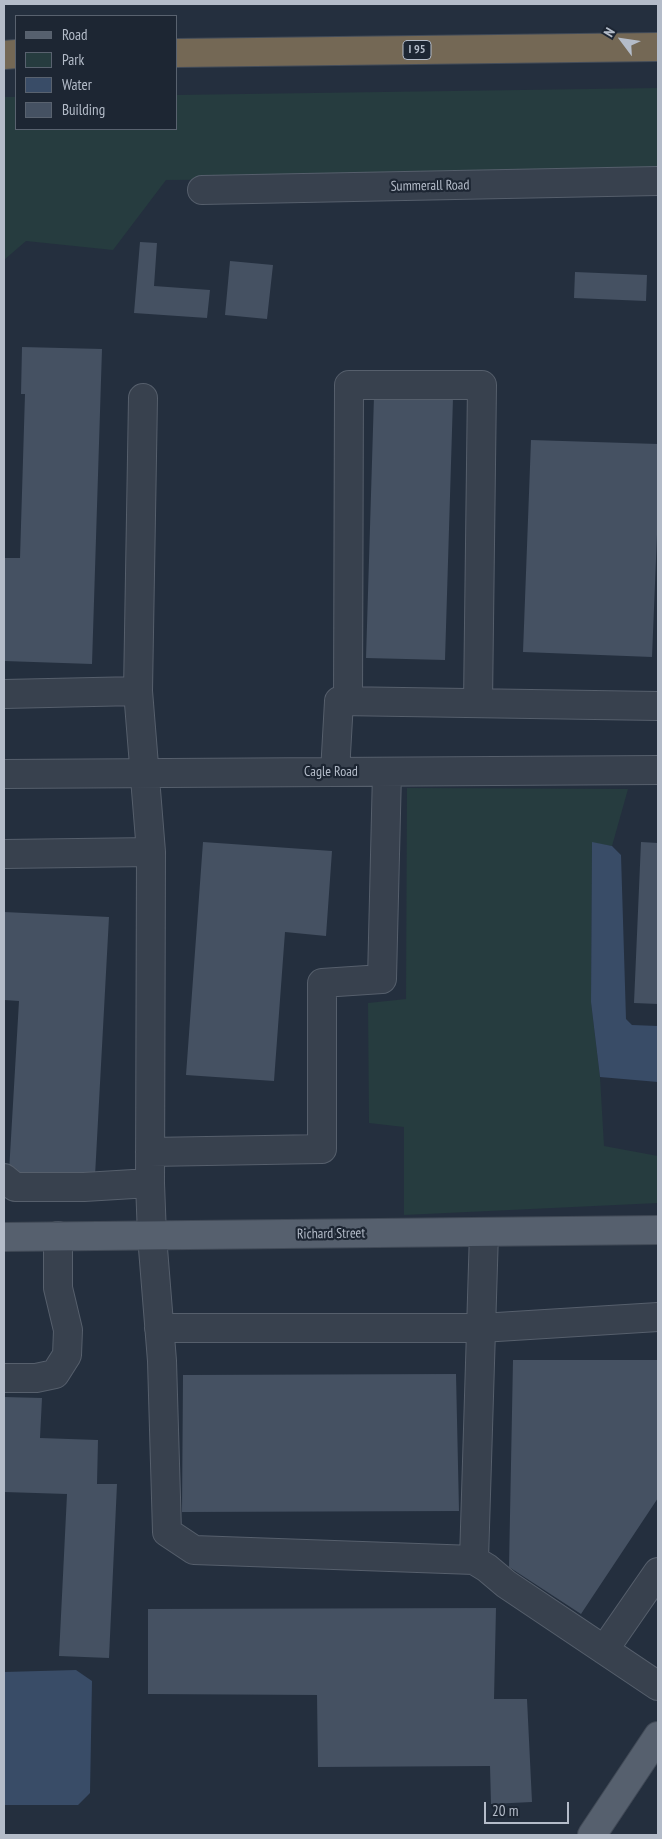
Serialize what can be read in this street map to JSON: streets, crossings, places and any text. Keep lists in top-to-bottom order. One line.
{"streets":{"highway":["I 95"],"main road":["Richard Street"],"street":["Summerall Road","Cagle Road"]},"legend":["Road","Park","Water","Building"],"scale_bar":"20 m","north":"top left"}
